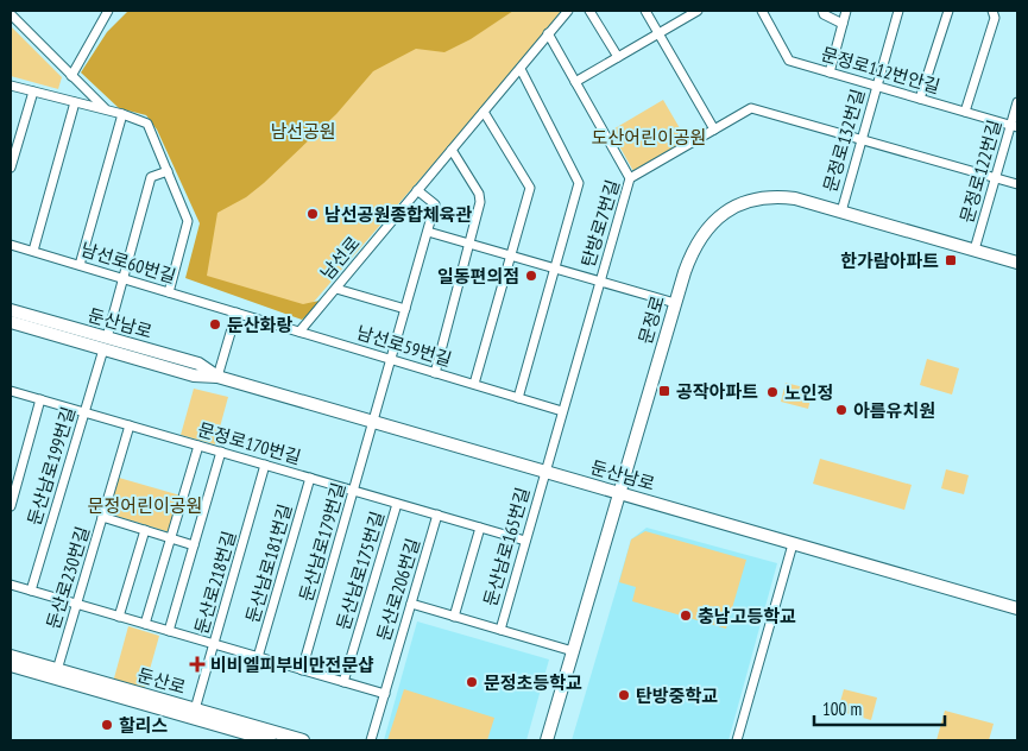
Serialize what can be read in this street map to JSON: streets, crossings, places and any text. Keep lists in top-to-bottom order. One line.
{"streets":{"main road":["문정로","둔산남로","둔산로"],"street":["문정로112번안길","문정로132번길","문정로122번길","탄방로7번길","남선로","남선로60번길","남선로59번길","문정로170번길","둔산남로199번길","둔산남로179번길","둔산남로165번길","둔산남로181번길","둔산남로175번길","둔산로230번길","둔산로218번길","둔산로206번길"]},"crossings":[["문정로112번안길","문정로132번길"],["문정로112번안길","문정로122번길"],["문정로132번길","탄방로7번길"],["문정로132번길","문정로"],["문정로122번길","탄방로7번길"],["문정로122번길","문정로"],["탄방로7번길","둔산남로"],["탄방로7번길","남선로59번길"],["탄방로7번길","둔산남로165번길"],["남선로","남선로59번길"],["남선로","둔산남로179번길"],["남선로60번길","남선로59번길"],["남선로60번길","둔산남로199번길"],["문정로","둔산남로"],["둔산남로","둔산남로199번길"],["둔산남로","둔산남로179번길"],["둔산남로","둔산남로165번길"],["남선로59번길","둔산남로179번길"],["문정로170번길","둔산남로199번길"],["문정로170번길","둔산남로179번길"],["문정로170번길","둔산남로165번길"],["문정로170번길","둔산남로181번길"],["문정로170번길","둔산남로175번길"],["문정로170번길","둔산로230번길"],["문정로170번길","둔산로218번길"],["문정로170번길","둔산로206번길"],["둔산로230번길","둔산로"],["둔산로218번길","둔산로"]],"parks":["남선공원","도산어린이공원","문정어린이공원"],"places":{"other":["남선공원종합체육관","일동편의점","둔산화랑","노인정","아름유치원","충남고등학교","문정초등학교","탄방중학교","할리스"],"transit":["한가람아파트","공작아파트"],"health":["비비엘피부비만전문샵"]},"scale_bar":"100 m"}
